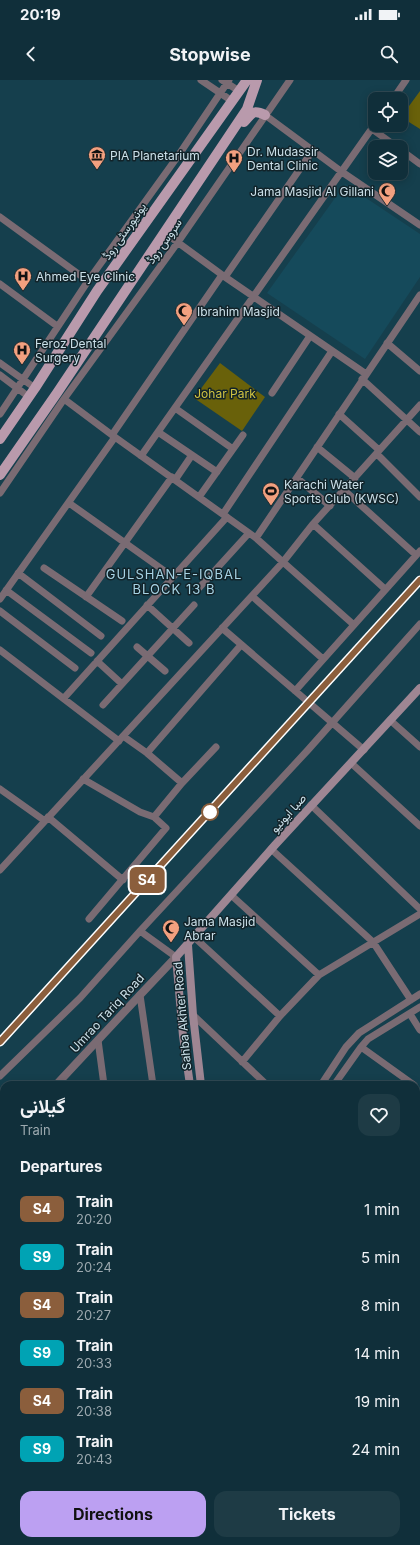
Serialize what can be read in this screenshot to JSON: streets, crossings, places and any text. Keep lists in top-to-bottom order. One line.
{"streets":{"main road":["یونیورسٹی روڈ","صبا ایونیو","Sahba Akhter Road"],"street":["سروس روڈ","Umrao Tariq Road"]},"crossings":[["صبا ایونیو","Umrao Tariq Road"],["صبا ایونیو","Sahba Akhter Road"],["Umrao Tariq Road","Sahba Akhter Road"]],"districts":["GULSHAN-E-IQBAL BLOCK 13 B"],"parks":["Johar Park"],"places":{"museum":["PIA Planetarium"],"hospital":["Dr. Mudassir Dental Clinic","Ahmed Eye Clinic","Feroz Dental Surgery"],"mosque":["Jama Masjid Al Gillani","Ibrahim Masjid","Jama Masjid Abrar"],"sports":["Karachi Water Sports Club (KWSC)"]},"page":{"status":"20:19","header":"Stopwise","on_map":"S4","heading":[["گیلانی","Train"],"Departures"],"list":[{"mark":"S4","name":"Train","note":"20:20","value":"1 min"},{"mark":"S9","name":"Train","note":"20:24","value":"5 min"},{"mark":"S4","name":"Train","note":"20:27","value":"8 min"},{"mark":"S9","name":"Train","note":"20:33","value":"14 min"},{"mark":"S4","name":"Train","note":"20:38","value":"19 min"},{"mark":"S9","name":"Train","note":"20:43","value":"24 min"}],"buttons":["Directions","Tickets"]}}
